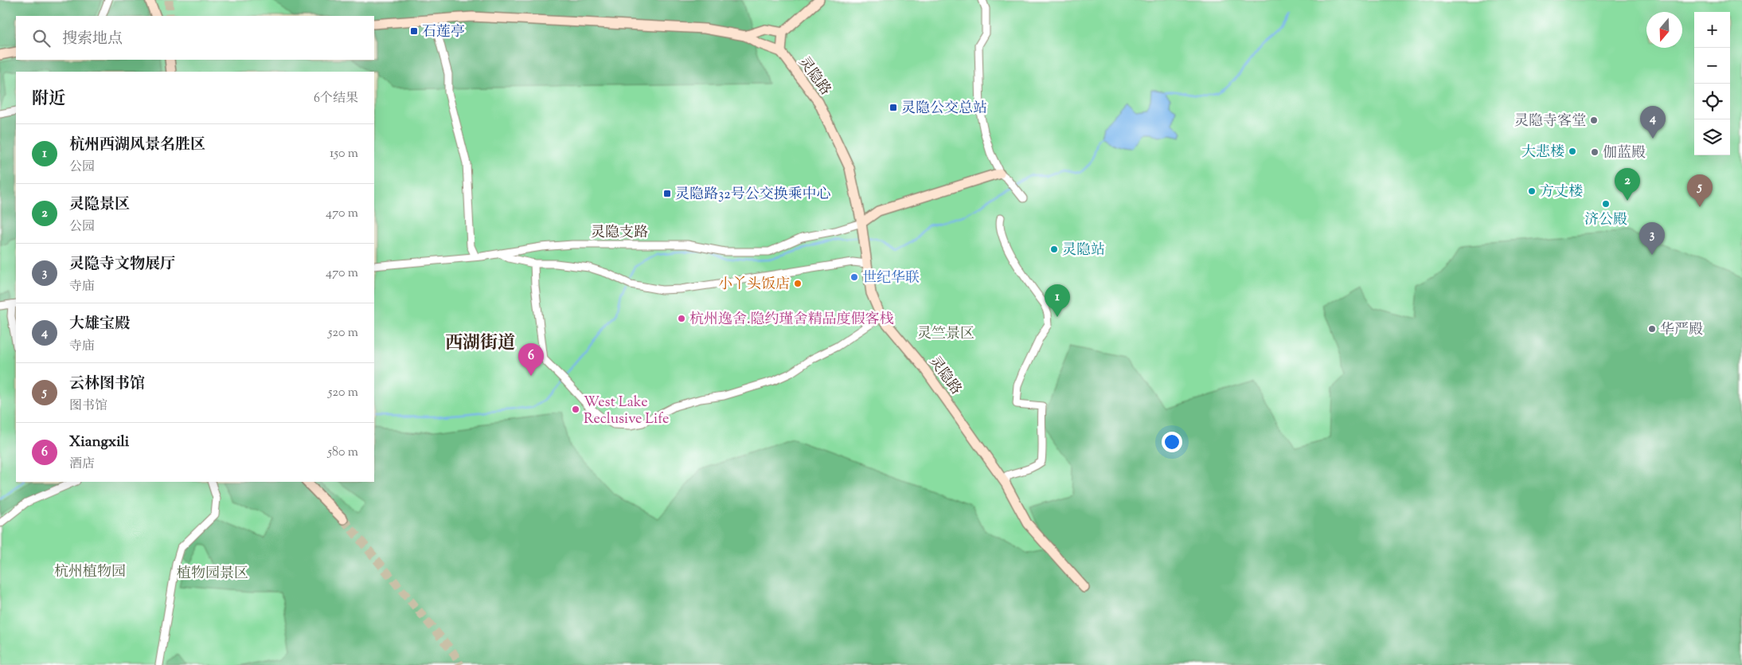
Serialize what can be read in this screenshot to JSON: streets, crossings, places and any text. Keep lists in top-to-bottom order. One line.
{"streets":{"street":["灵隐路","灵隐支路"]},"crossings":[["灵隐路","灵隐支路"]],"districts":["西湖街道"],"parks":["灵竺景区","杭州植物园","植物园景区"],"places":{"transit":["石莲亭","灵隐公交总站","灵隐路32号公交换乘中心"],"other":["灵隐寺客堂","大悲楼","伽蓝殿","方丈楼","济公殿","灵隐站","世纪华联","小丫头饭店","杭州逸舍.隐约瑾舍精品度假客栈","华严殿","West Lake Reclusive Life"]},"north":"bottom","page":{"map_buttons":["+","−"],"search":"搜索地点","heading":["附近","6个结果"],"pins":["4","2","5","3","1","6"],"list":[{"mark":"1","name":"杭州西湖风景名胜区","note":"公园","value":"150 m"},{"mark":"2","name":"灵隐景区","note":"公园","value":"470 m"},{"mark":"3","name":"灵隐寺文物展厅","note":"寺庙","value":"470 m"},{"mark":"4","name":"大雄宝殿","note":"寺庙","value":"520 m"},{"mark":"5","name":"云林图书馆","note":"图书馆","value":"520 m"},{"mark":"6","name":"Xiangxili","note":"酒店","value":"580 m"}]}}
